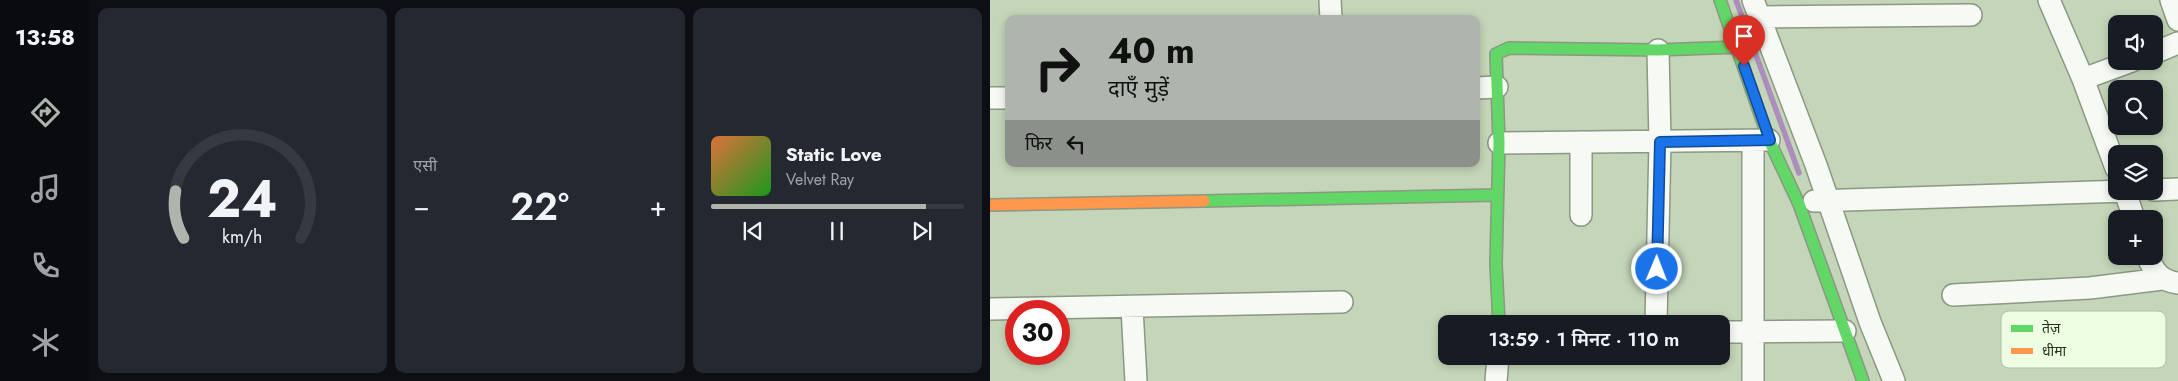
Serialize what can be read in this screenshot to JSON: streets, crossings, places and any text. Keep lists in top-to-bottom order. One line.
{"legend":["तेज़","धीमा"],"page":{"tabs":"13:58","tile":"एसी","map_buttons":"+","turn":["40 m","दाएँ मुड़ें"],"then":"फिर","song":["Static Love","Velvet Ray"],"heat":["−","22°","+"],"limit":"30","trip":"13:59 · 1 मिनट · 110 m","gauge":["24","km/h"]}}
